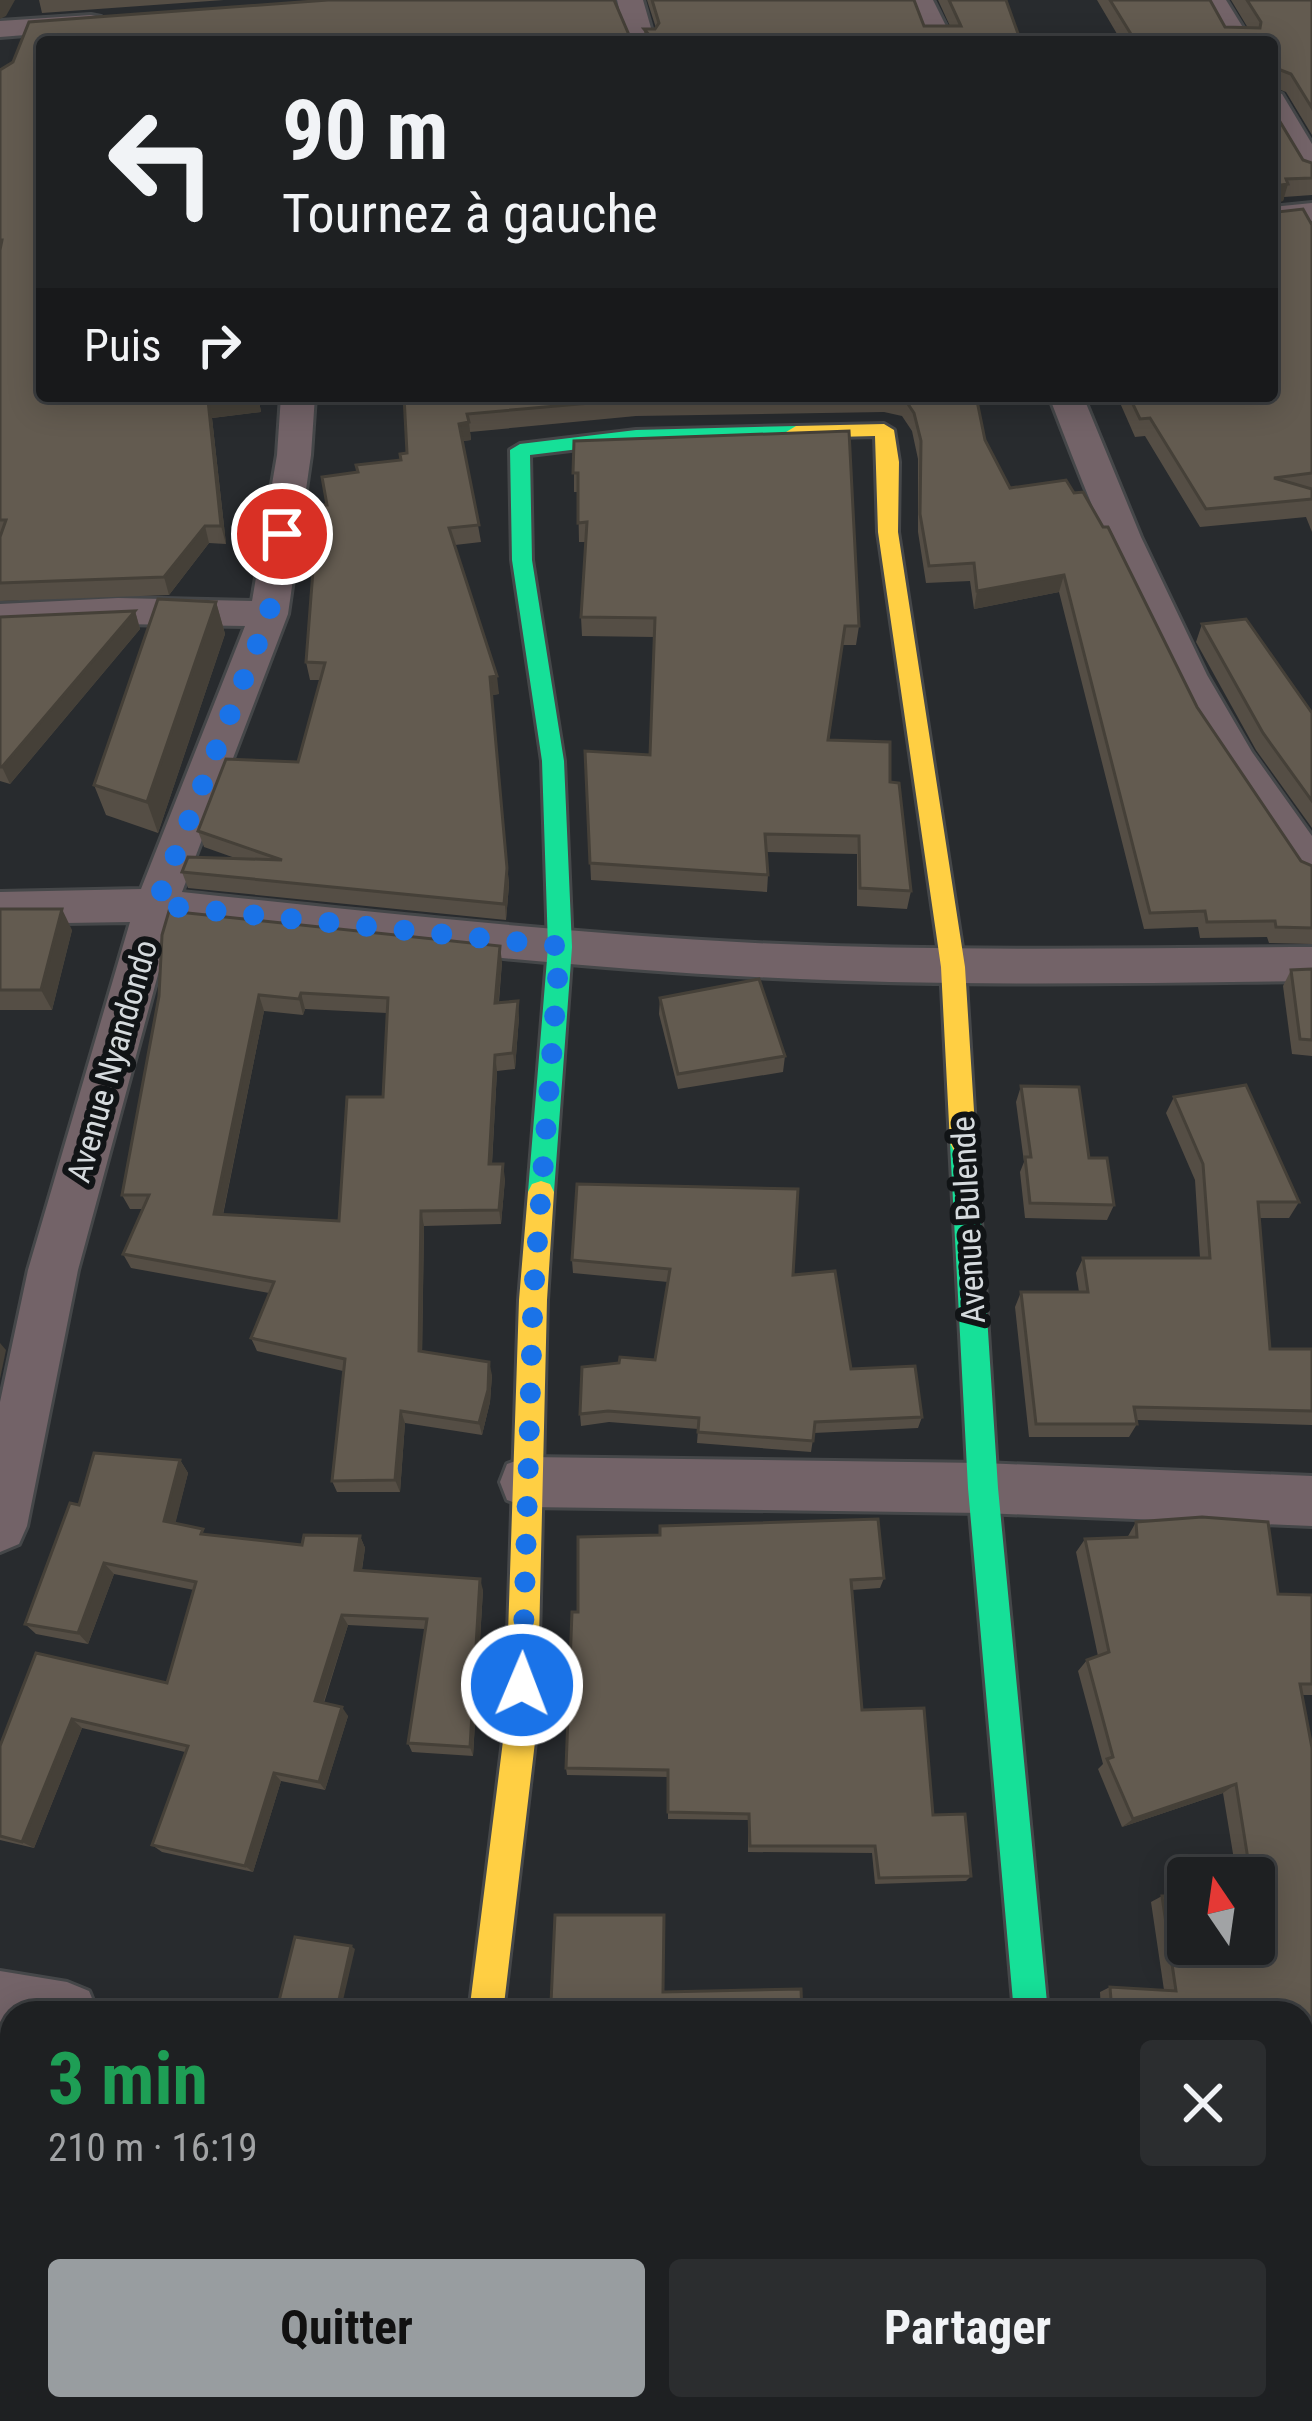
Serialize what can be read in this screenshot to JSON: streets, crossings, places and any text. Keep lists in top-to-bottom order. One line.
{"streets":{"street":["Avenue Nyandondo","Avenue Bulende"]},"north":"top","page":{"turn":["90 m","Tournez à gauche"],"then":"Puis","heading":["3 min","210 m · 16:19"],"buttons":["Quitter","Partager"]}}
